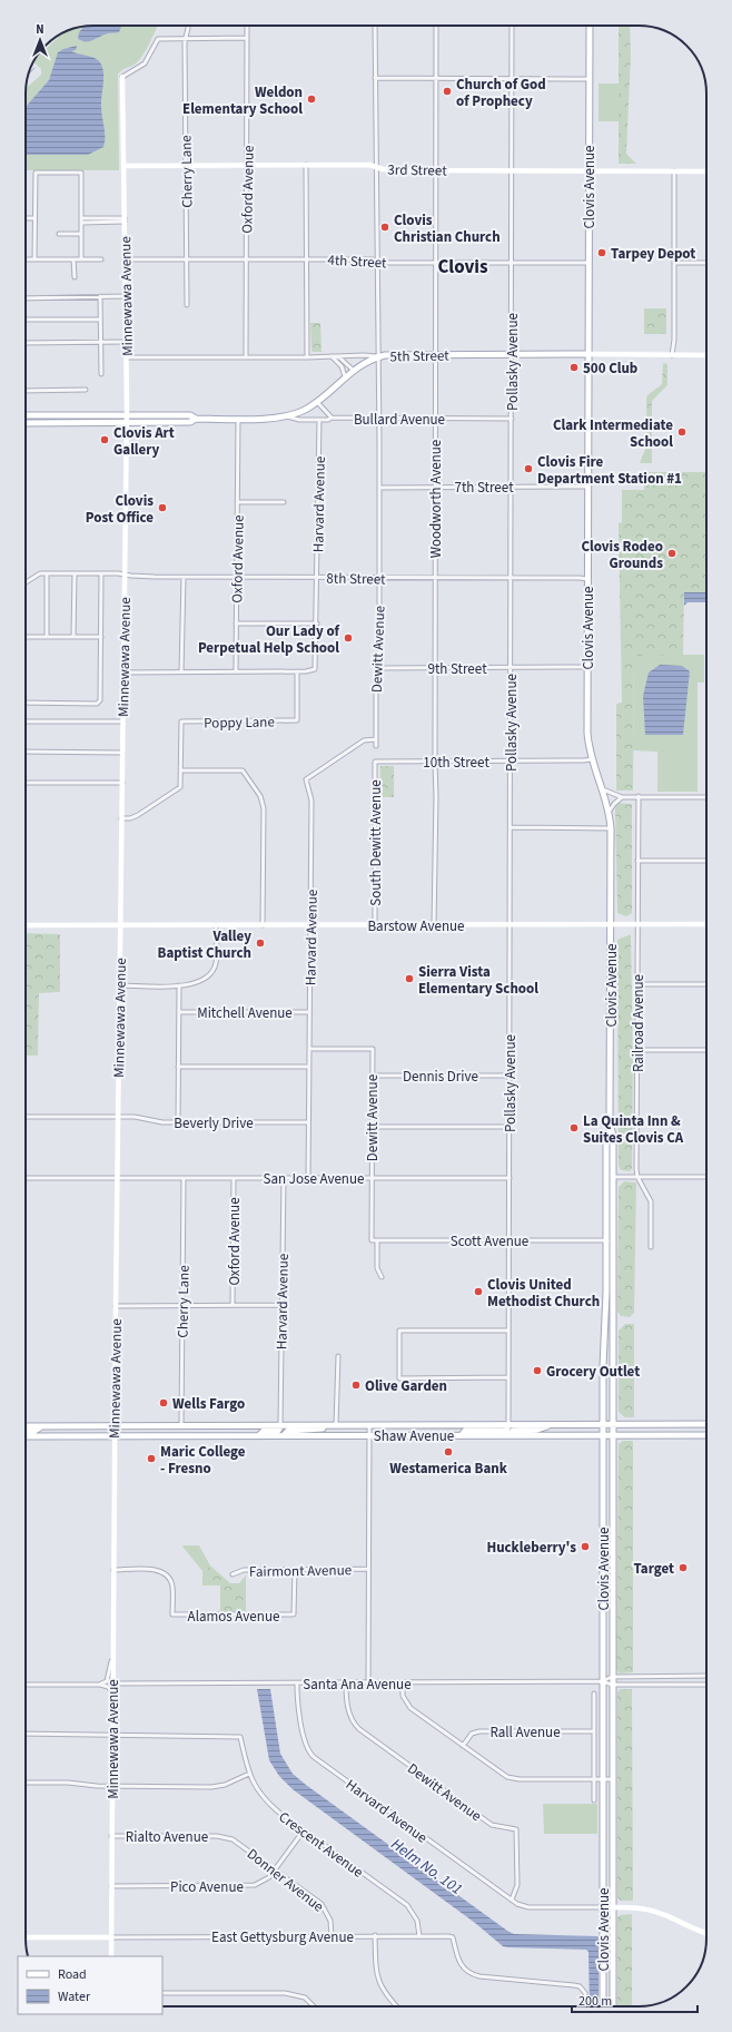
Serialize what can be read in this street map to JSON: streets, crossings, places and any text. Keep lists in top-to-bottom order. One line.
{"streets":{"main road":["3rd Street","Clovis Avenue","Minnewawa Avenue","5th Street","Bullard Avenue","Barstow Avenue","Shaw Avenue"],"street":["Cherry Lane","Oxford Avenue","4th Street","Pollasky Avenue","7th Street","Woodworth Avenue","Harvard Avenue","8th Street","Dewitt Avenue","9th Street","Poppy Lane","10th Street","South Dewitt Avenue","Mitchell Avenue","Railroad Avenue","Dennis Drive","Beverly Drive","San Jose Avenue","Scott Avenue","Fairmont Avenue","Alamos Avenue","Santa Ana Avenue","Rall Avenue","Rialto Avenue","Crescent Avenue","Donner Avenue","Pico Avenue","East Gettysburg Avenue"]},"crossings":[["3rd Street","Cherry Lane"],["3rd Street","Clovis Avenue"],["3rd Street","Oxford Avenue"],["3rd Street","Minnewawa Avenue"],["3rd Street","Pollasky Avenue"],["3rd Street","Woodworth Avenue"],["Cherry Lane","4th Street"],["Cherry Lane","San Jose Avenue"],["Cherry Lane","Shaw Avenue"],["Clovis Avenue","4th Street"],["Clovis Avenue","5th Street"],["Clovis Avenue","7th Street"],["Clovis Avenue","Harvard Avenue"],["Clovis Avenue","8th Street"],["Clovis Avenue","9th Street"],["Clovis Avenue","10th Street"],["Clovis Avenue","Barstow Avenue"],["Clovis Avenue","Scott Avenue"],["Clovis Avenue","Shaw Avenue"],["Clovis Avenue","Santa Ana Avenue"],["Oxford Avenue","4th Street"],["Oxford Avenue","5th Street"],["Oxford Avenue","Bullard Avenue"],["Oxford Avenue","8th Street"],["Oxford Avenue","San Jose Avenue"],["4th Street","Minnewawa Avenue"],["4th Street","Pollasky Avenue"],["4th Street","Woodworth Avenue"],["Minnewawa Avenue","5th Street"],["Minnewawa Avenue","Bullard Avenue"],["Minnewawa Avenue","8th Street"],["Minnewawa Avenue","Barstow Avenue"],["Minnewawa Avenue","Beverly Drive"],["Minnewawa Avenue","San Jose Avenue"],["Minnewawa Avenue","Shaw Avenue"],["Minnewawa Avenue","Alamos Avenue"],["Minnewawa Avenue","Santa Ana Avenue"],["Minnewawa Avenue","Rialto Avenue"],["Minnewawa Avenue","Crescent Avenue"],["Minnewawa Avenue","Pico Avenue"],["Minnewawa Avenue","East Gettysburg Avenue"],["5th Street","Pollasky Avenue"],["5th Street","Bullard Avenue"],["5th Street","Woodworth Avenue"],["Pollasky Avenue","Bullard Avenue"],["Pollasky Avenue","7th Street"],["Pollasky Avenue","8th Street"],["Pollasky Avenue","9th Street"],["Pollasky Avenue","10th Street"],["Pollasky Avenue","Barstow Avenue"],["Pollasky Avenue","Dennis Drive"],["Pollasky Avenue","San Jose Avenue"],["Pollasky Avenue","Scott Avenue"],["Pollasky Avenue","Shaw Avenue"],["Bullard Avenue","Woodworth Avenue"],["Bullard Avenue","Harvard Avenue"],["Bullard Avenue","Dewitt Avenue"],["7th Street","Woodworth Avenue"],["7th Street","Dewitt Avenue"],["Woodworth Avenue","8th Street"],["Woodworth Avenue","9th Street"],["Woodworth Avenue","10th Street"],["Woodworth Avenue","Barstow Avenue"],["Harvard Avenue","8th Street"],["Harvard Avenue","Dewitt Avenue"],["Harvard Avenue","Poppy Lane"],["Harvard Avenue","Barstow Avenue"],["Harvard Avenue","Mitchell Avenue"],["Harvard Avenue","Beverly Drive"],["Harvard Avenue","San Jose Avenue"],["Harvard Avenue","Shaw Avenue"],["Harvard Avenue","Santa Ana Avenue"],["8th Street","Dewitt Avenue"],["Dewitt Avenue","9th Street"],["Dewitt Avenue","Dennis Drive"],["Dewitt Avenue","San Jose Avenue"],["Dewitt Avenue","Scott Avenue"],["Dewitt Avenue","Santa Ana Avenue"],["10th Street","South Dewitt Avenue"],["South Dewitt Avenue","Barstow Avenue"],["Barstow Avenue","Railroad Avenue"],["Fairmont Avenue","Alamos Avenue"],["Rialto Avenue","Donner Avenue"],["Crescent Avenue","Pico Avenue"],["Crescent Avenue","East Gettysburg Avenue"],["Donner Avenue","Pico Avenue"],["Donner Avenue","East Gettysburg Avenue"]],"districts":["Clovis"],"water":["Helm No. 101"],"places":["Church of God of Prophecy","Weldon Elementary School","Clovis Christian Church","Tarpey Depot","500 Club","Clark Intermediate School","Clovis Art Gallery","Clovis Fire Department Station #1","Clovis Post Office","Clovis Rodeo Grounds","Our Lady of Perpetual Help School","Valley Baptist Church","Sierra Vista Elementary School","La Quinta Inn & Suites Clovis CA","Clovis United Methodist Church","Grocery Outlet","Olive Garden","Wells Fargo","Westamerica Bank","Maric College - Fresno","Huckleberry's","Target"],"legend":["Road","Water"],"scale_bar":"200 m","north":"top"}
